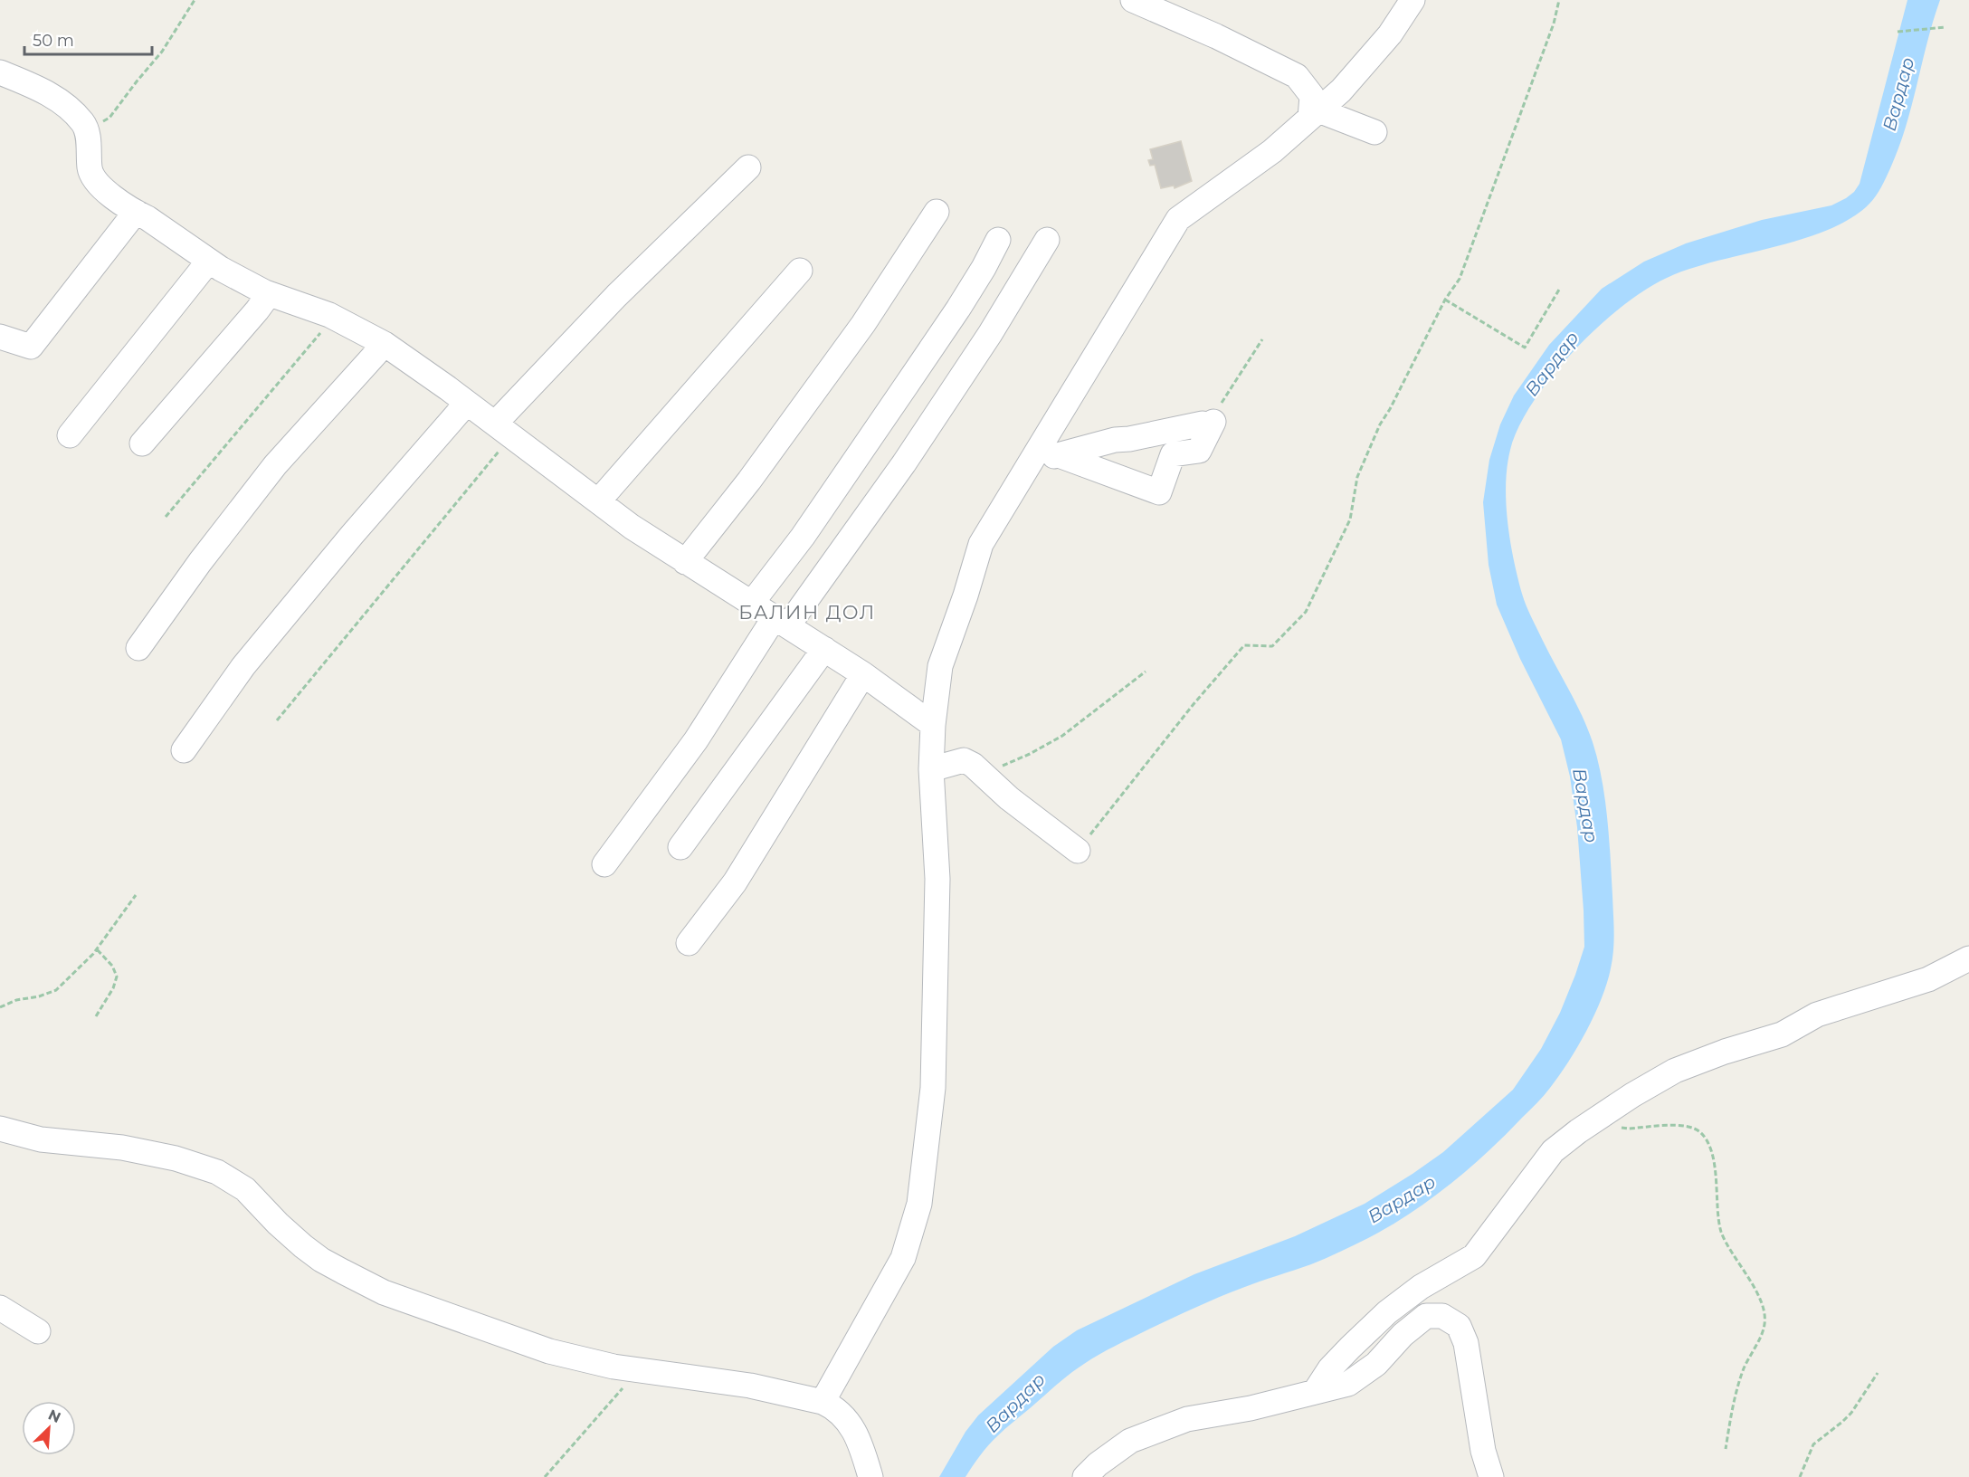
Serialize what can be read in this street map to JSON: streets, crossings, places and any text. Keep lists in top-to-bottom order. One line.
{"districts":["БАЛИН ДОЛ"],"water":["Вардар"],"scale_bar":"50 m","north":"top right"}
